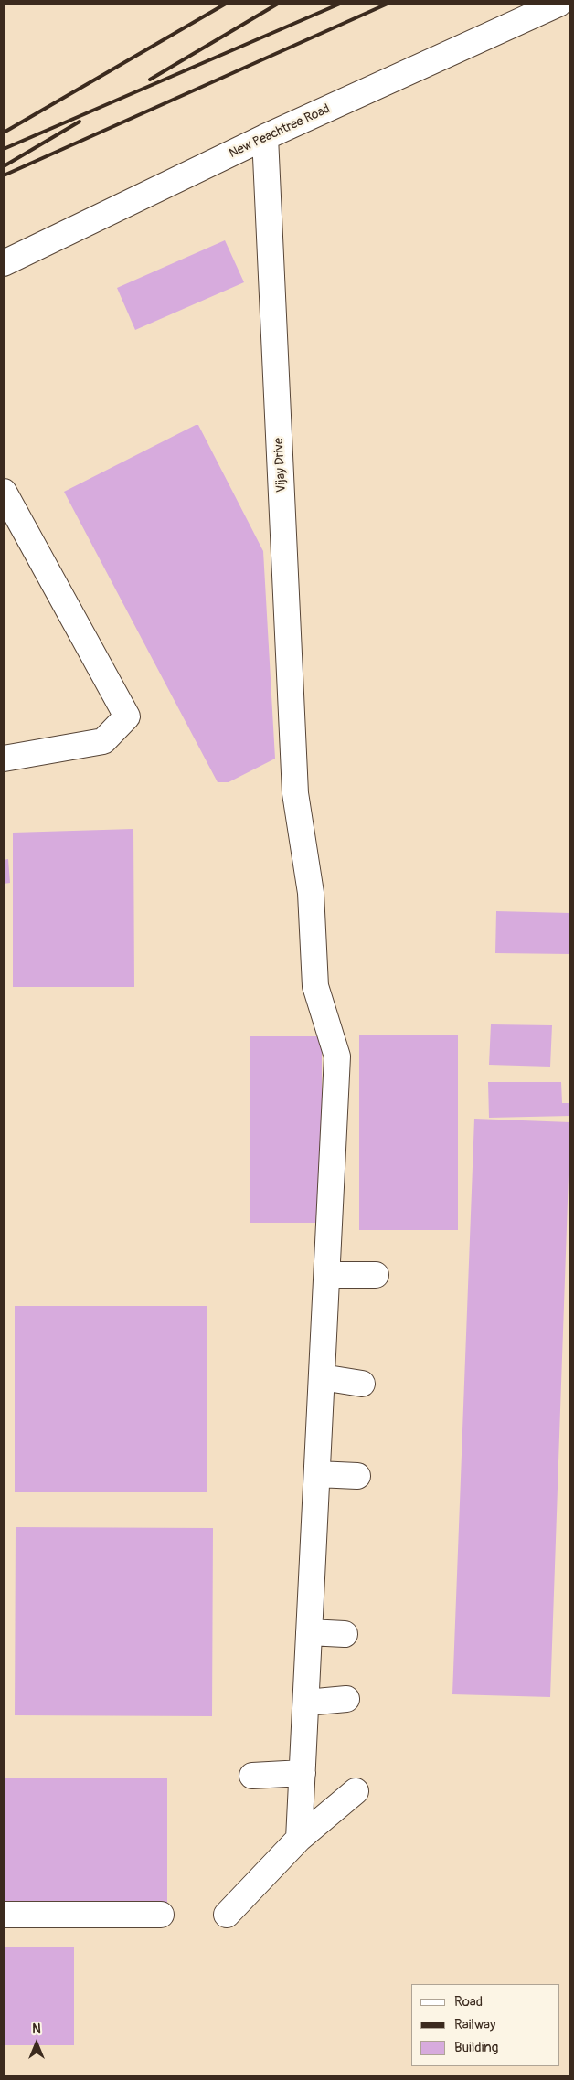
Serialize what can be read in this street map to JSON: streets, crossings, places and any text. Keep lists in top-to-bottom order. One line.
{"streets":{"street":["New Peachtree Road","Vijay Drive"]},"crossings":[["New Peachtree Road","Vijay Drive"]],"legend":["Road","Railway","Building"],"north":"top"}
